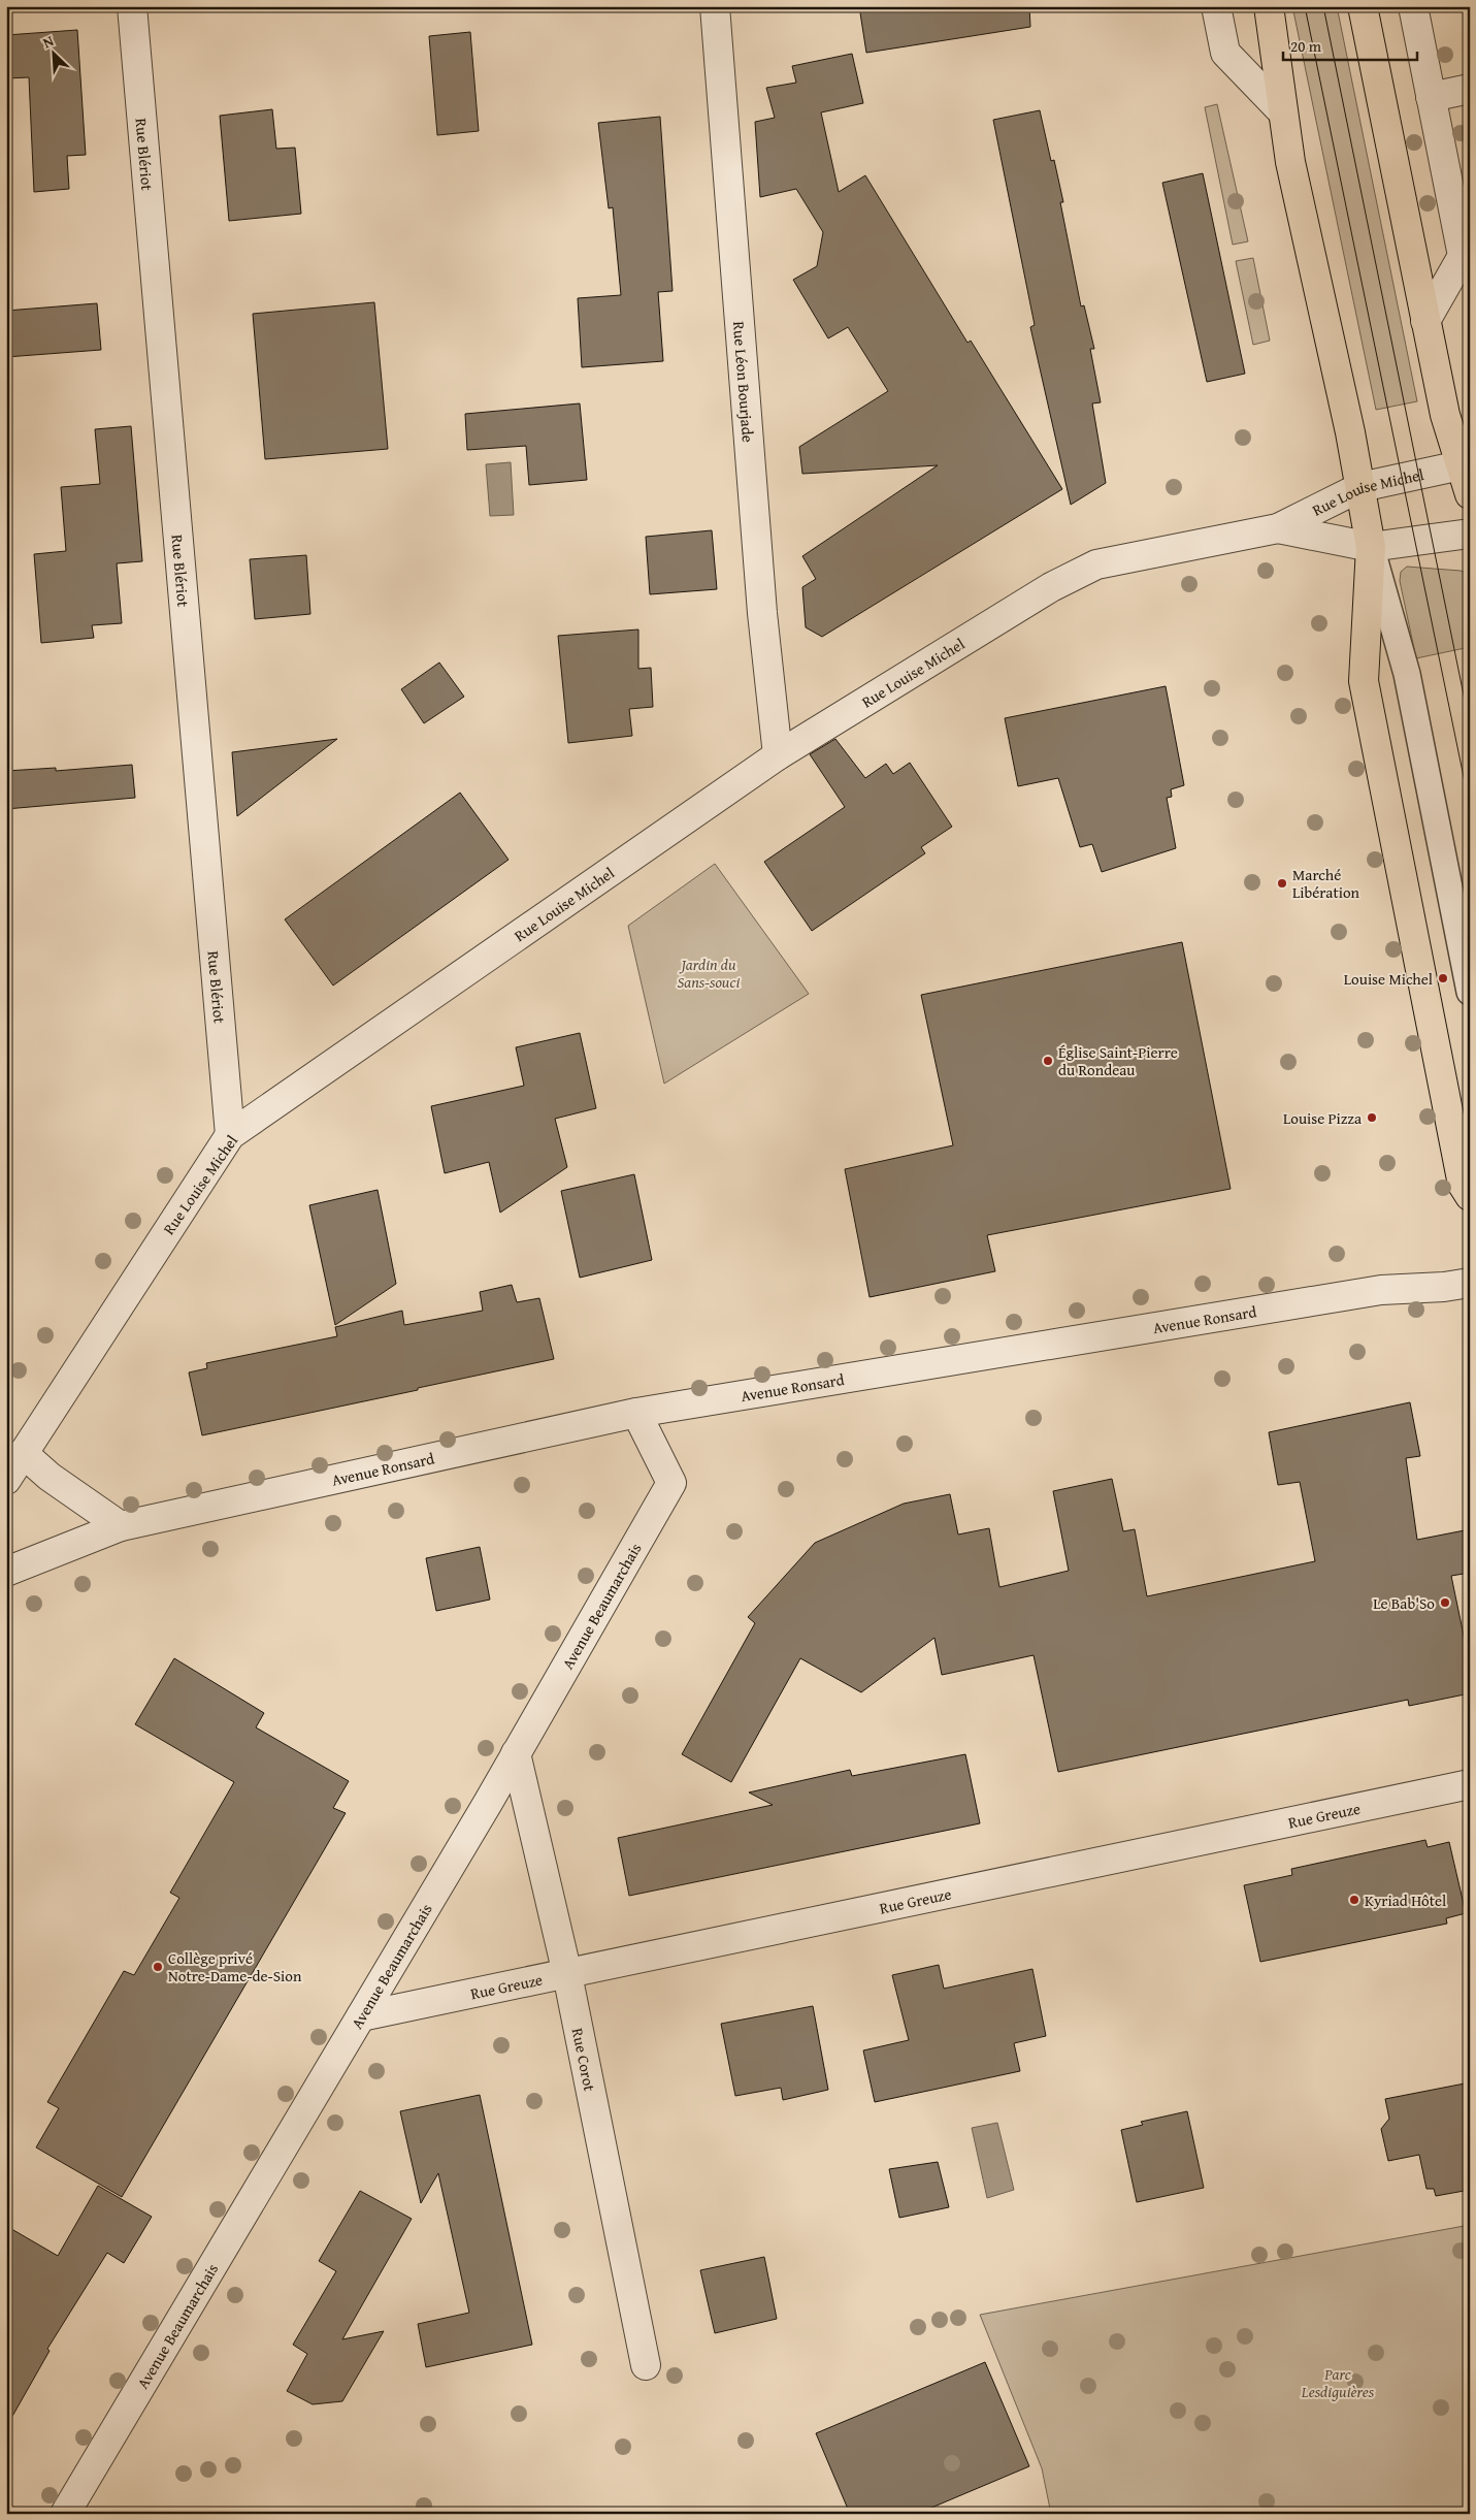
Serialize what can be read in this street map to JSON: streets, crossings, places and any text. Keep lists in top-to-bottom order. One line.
{"streets":{"street":["Rue Blériot","Rue Léon Bourjade","Rue Louise Michel","Avenue Ronsard","Avenue Beaumarchais","Rue Greuze","Rue Corot"]},"crossings":[["Rue Blériot","Rue Louise Michel"],["Rue Léon Bourjade","Rue Louise Michel"],["Avenue Ronsard","Avenue Beaumarchais"],["Avenue Beaumarchais","Rue Greuze"],["Avenue Beaumarchais","Rue Corot"],["Rue Greuze","Rue Corot"]],"parks":["Jardin du Sans-souci","Parc Lesdiguières"],"places":["Marché Libération","Louise Michel","Église Saint-Pierre du Rondeau","Louise Pizza","Le Bab'So","Kyriad Hôtel","Collège privé Notre-Dame-de-Sion"],"scale_bar":"20 m","north":"top left"}
